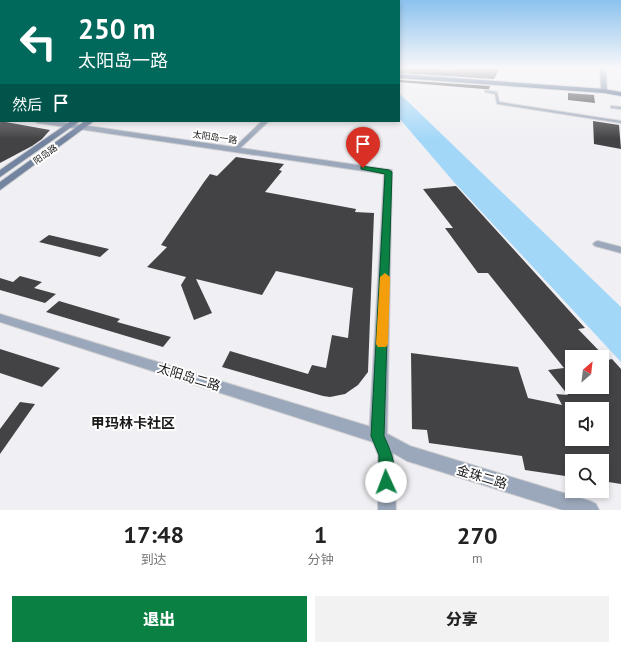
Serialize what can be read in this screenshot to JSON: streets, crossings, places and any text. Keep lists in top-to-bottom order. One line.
{"streets":{"main road":["阳岛路"],"street":["太阳岛一路","太阳岛二路","金珠二路"]},"crossings":[["太阳岛一路","阳岛路"],["太阳岛一路","太阳岛二路"],["太阳岛一路","金珠二路"],["太阳岛二路","金珠二路"]],"districts":["甲玛林卡社区"],"north":"top right","page":{"turn":["250 m","太阳岛一路"],"then":"然后","eta":["17:48","到达","1","分钟","270","m"],"buttons":["退出","分享"]}}
